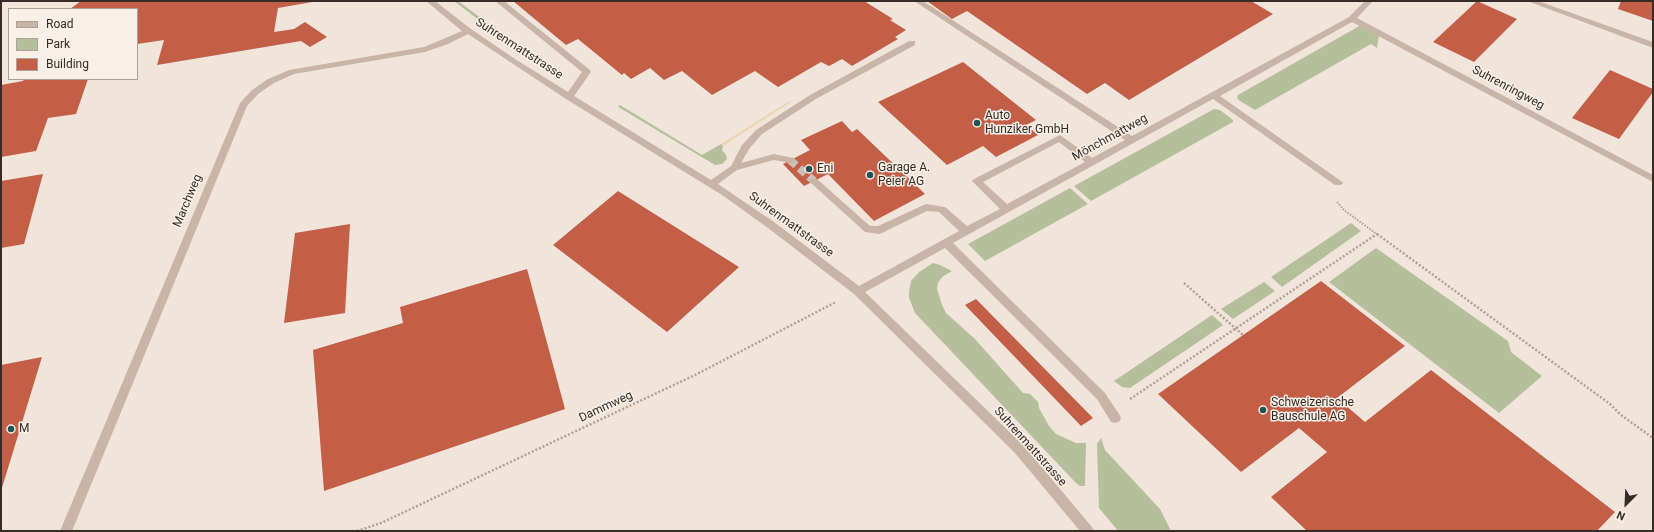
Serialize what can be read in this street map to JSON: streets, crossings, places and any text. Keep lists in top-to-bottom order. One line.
{"streets":{"street":["Suhrenmattstrasse","Suhrenringweg","Mönchmattweg","Marchweg"],"path":["Dammweg"]},"crossings":[["Suhrenmattstrasse","Mönchmattweg"],["Suhrenmattstrasse","Marchweg"],["Suhrenmattstrasse","Dammweg"],["Suhrenringweg","Mönchmattweg"],["Mönchmattweg","Dammweg"]],"places":["Auto Hunziker GmbH","Eni","Garage A. Peier AG","Schweizerische Bauschule AG","M"],"legend":["Road","Park","Building"],"north":"bottom left"}
